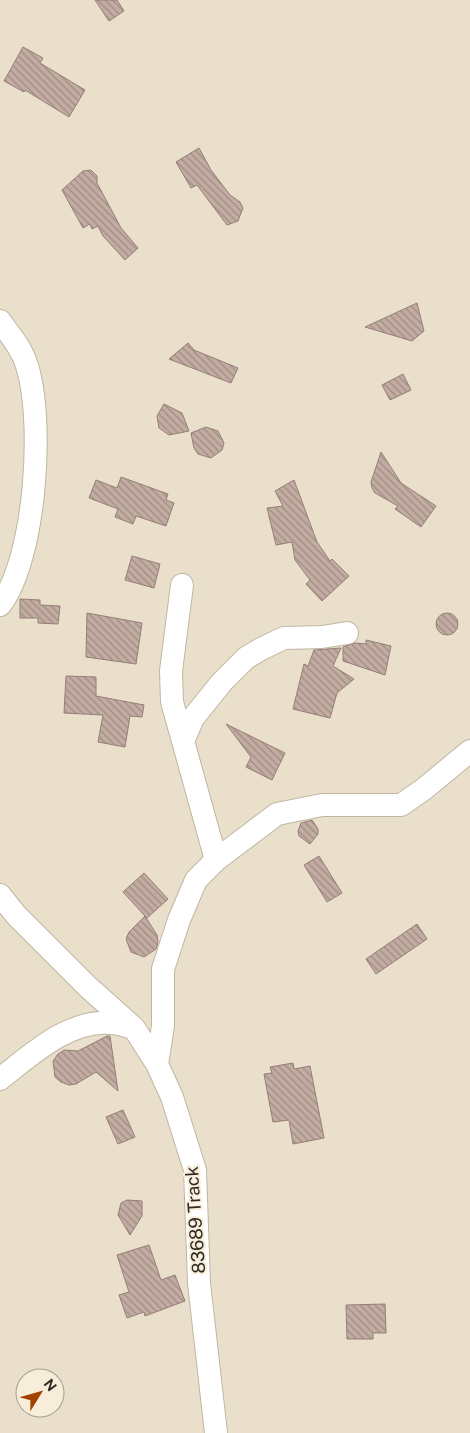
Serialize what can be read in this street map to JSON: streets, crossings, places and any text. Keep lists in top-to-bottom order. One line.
{"streets":{"street":["83689 Track"]},"north":"top right"}
